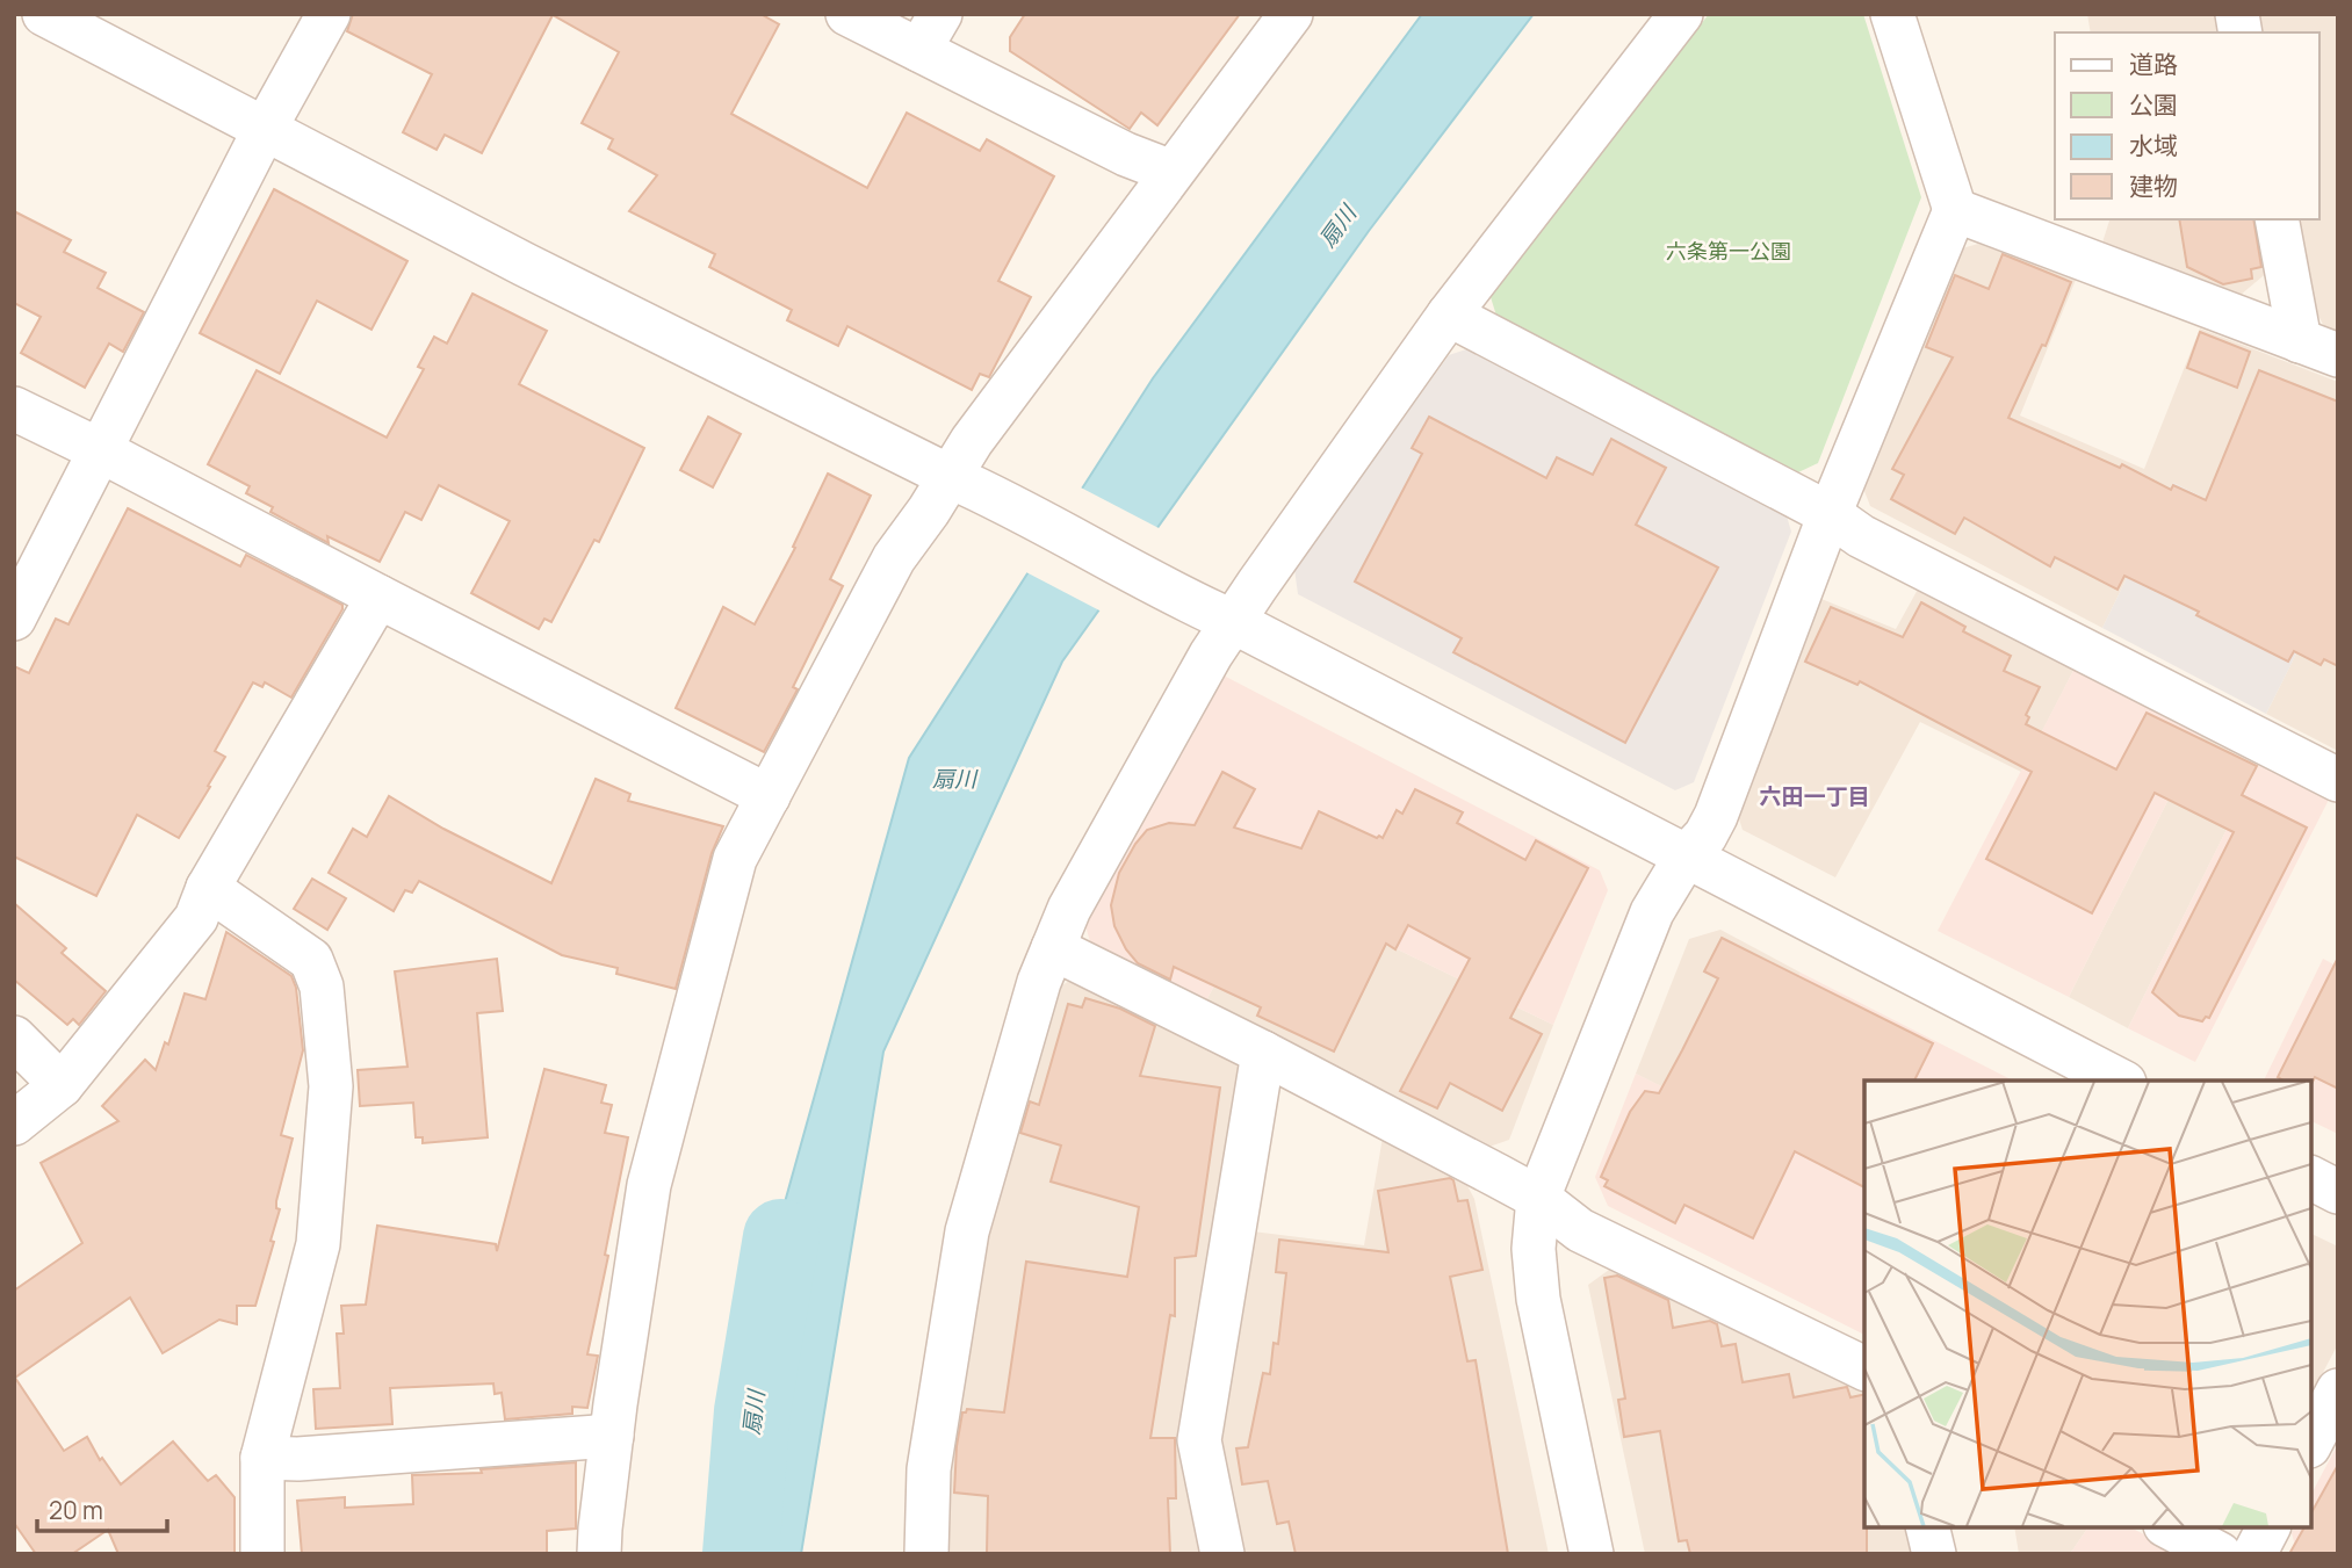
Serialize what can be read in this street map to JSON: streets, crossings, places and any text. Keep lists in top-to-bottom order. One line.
{"districts":["六田一丁目"],"water":["扇川"],"parks":["六条第一公園"],"legend":["道路","公園","水域","建物"],"scale_bar":"20 m"}
